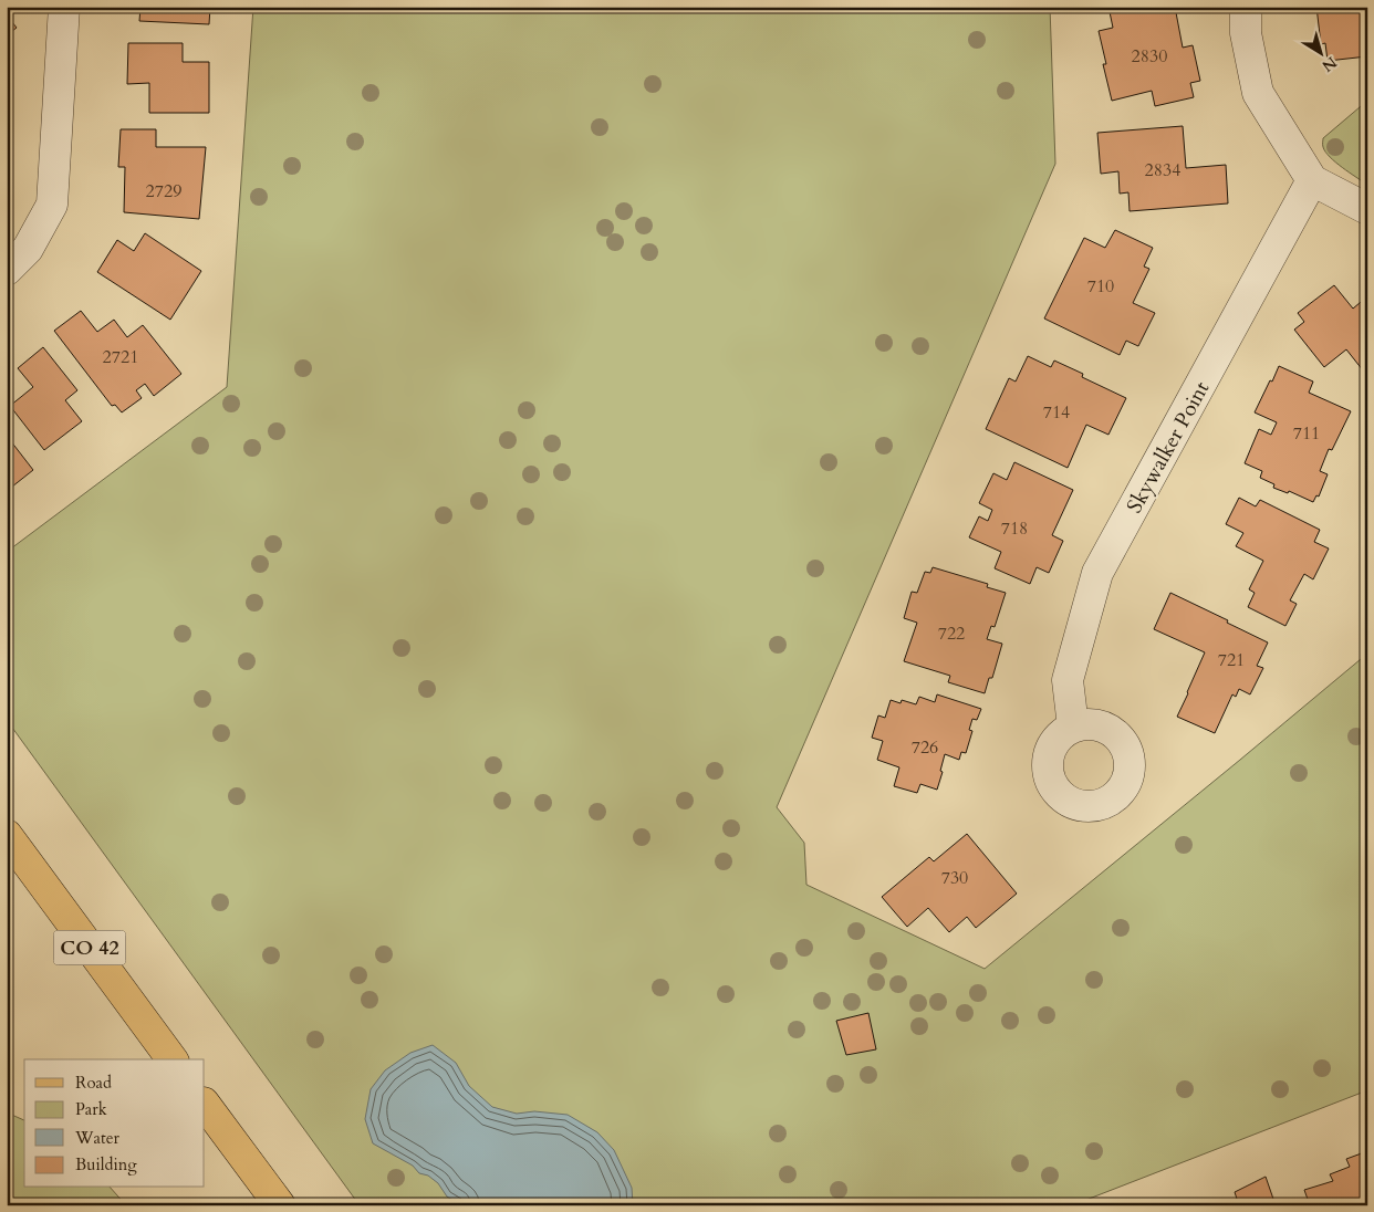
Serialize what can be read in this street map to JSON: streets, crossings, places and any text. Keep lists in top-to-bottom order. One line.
{"streets":{"main road":["CO 42"],"street":["Skywalker Point"]},"house_numbers":["2830","2834","2729","710","2721","714","711","718","722","721","726","730"],"legend":["Road","Park","Water","Building"],"north":"bottom right"}
